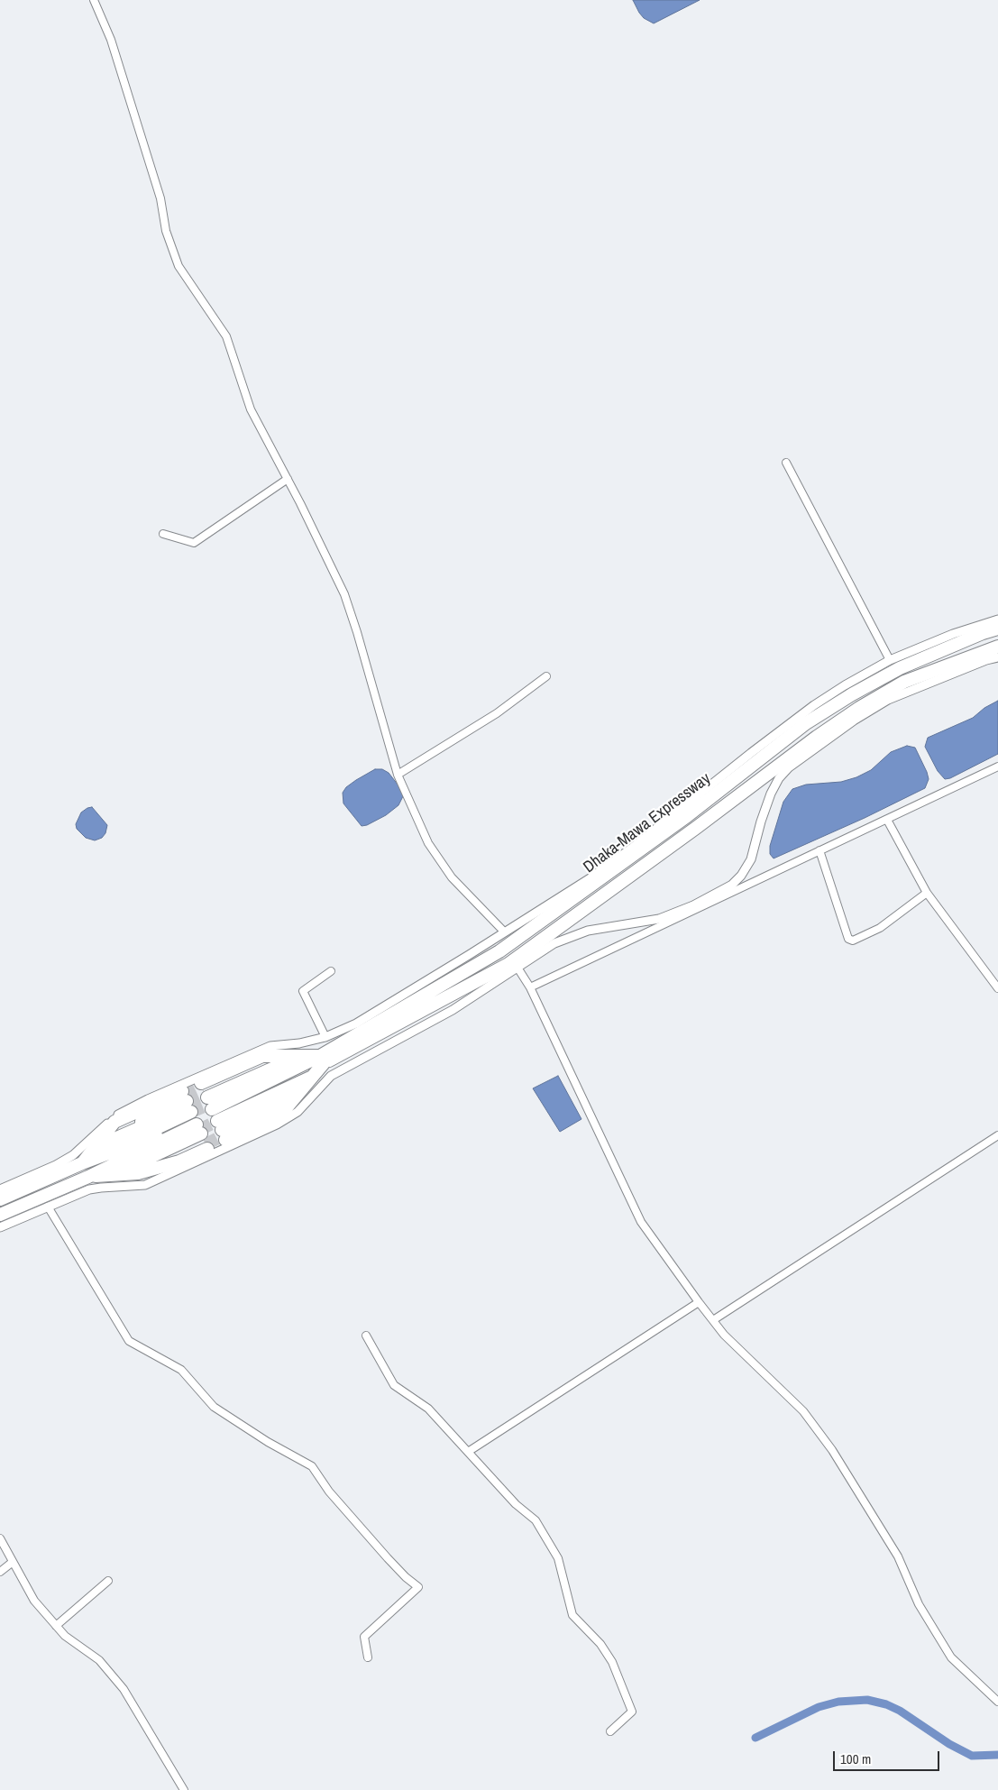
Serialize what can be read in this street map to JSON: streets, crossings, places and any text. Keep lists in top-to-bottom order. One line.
{"streets":{"highway":["Dhaka-Mawa Expressway"]},"scale_bar":"100 m"}
